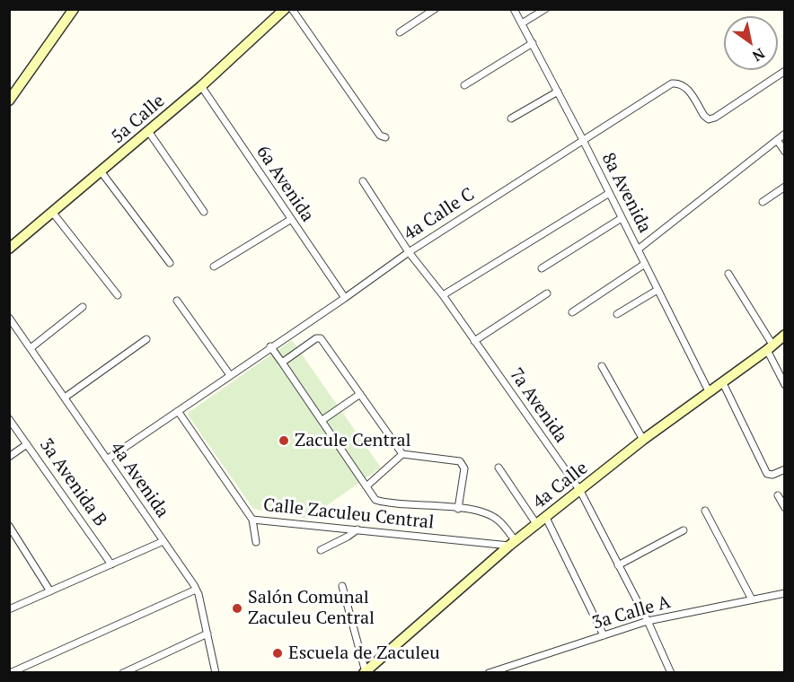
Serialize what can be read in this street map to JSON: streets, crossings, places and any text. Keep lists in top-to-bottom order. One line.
{"streets":{"street":["5a Calle","6a Avenida","8a Avenida","4a Calle C","7a Avenida","4a Avenida","3a Avenida B","4a Calle","Calle Zaculeu Central","3a Calle A"]},"crossings":[["5a Calle","6a Avenida"],["6a Avenida","4a Calle C"],["8a Avenida","4a Calle C"],["8a Avenida","4a Calle"],["4a Calle C","7a Avenida"],["4a Calle C","4a Avenida"],["4a Calle C","Calle Zaculeu Central"],["7a Avenida","4a Calle"],["7a Avenida","3a Calle A"],["4a Calle","Calle Zaculeu Central"]],"places":["Zacule Central","Salón Comunal Zaculeu Central","Escuela de Zaculeu"],"north":"bottom right"}
